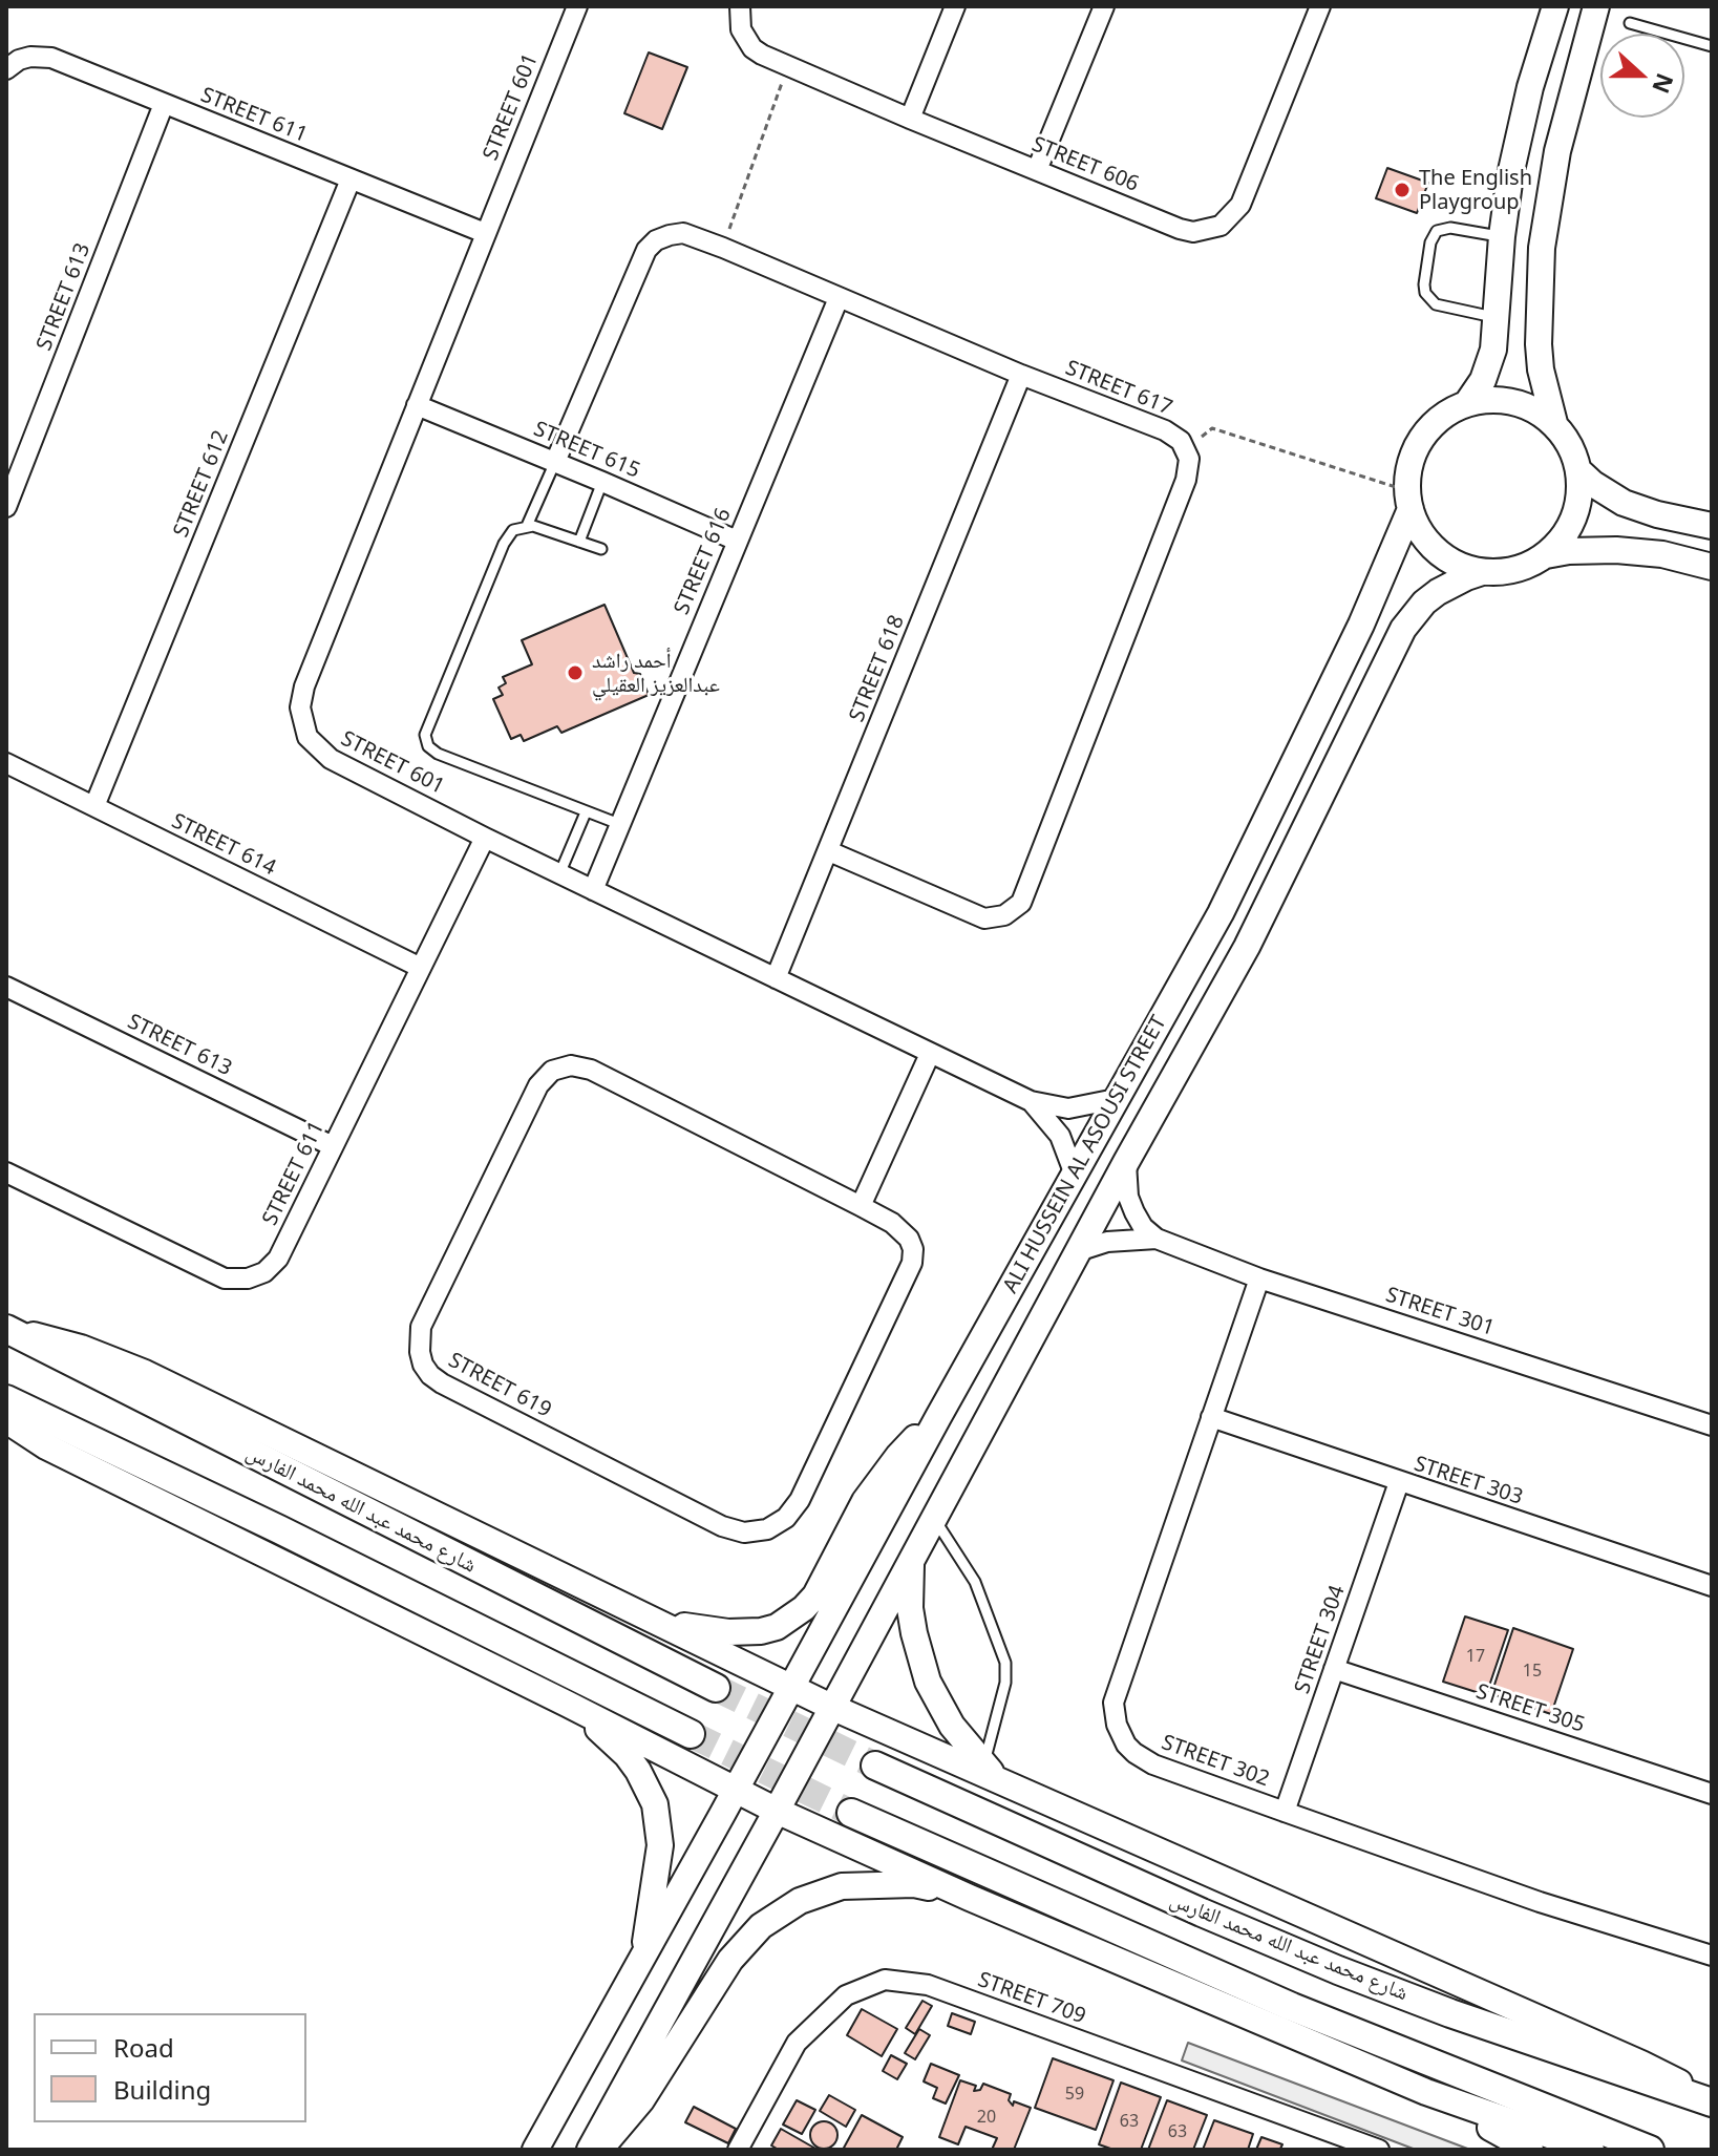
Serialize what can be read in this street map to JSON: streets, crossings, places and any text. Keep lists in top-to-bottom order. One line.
{"streets":{"main road":["شارع محمد عبد الله محمد الفارس"],"street":["STREET 601","STREET 611","STREET 606","STREET 613","STREET 617","STREET 615","STREET 612","STREET 616","STREET 618","STREET 614","ALI HUSSEIN AL ASOUSI STREET","STREET 301","STREET 619","STREET 303","STREET 304","STREET 305","STREET 302","STREET 709"]},"crossings":[["STREET 601","STREET 611"],["STREET 601","STREET 615"],["STREET 601","STREET 616"],["STREET 601","STREET 618"],["STREET 601","ALI HUSSEIN AL ASOUSI STREET"],["STREET 611","STREET 613"],["STREET 611","STREET 612"],["STREET 611","STREET 614"],["STREET 617","STREET 615"],["STREET 617","STREET 616"],["STREET 617","STREET 618"],["STREET 615","STREET 616"],["STREET 612","STREET 614"],["ALI HUSSEIN AL ASOUSI STREET","STREET 301"],["STREET 301","STREET 302"],["STREET 303","STREET 304"],["STREET 303","STREET 302"],["STREET 304","STREET 305"],["STREET 304","STREET 302"]],"places":["The English Playgroup","أحمد راشد عبدالعزيز العقيلي"],"house_numbers":["17","15","59","20","63","63"],"legend":["Road","Building"],"north":"right"}
